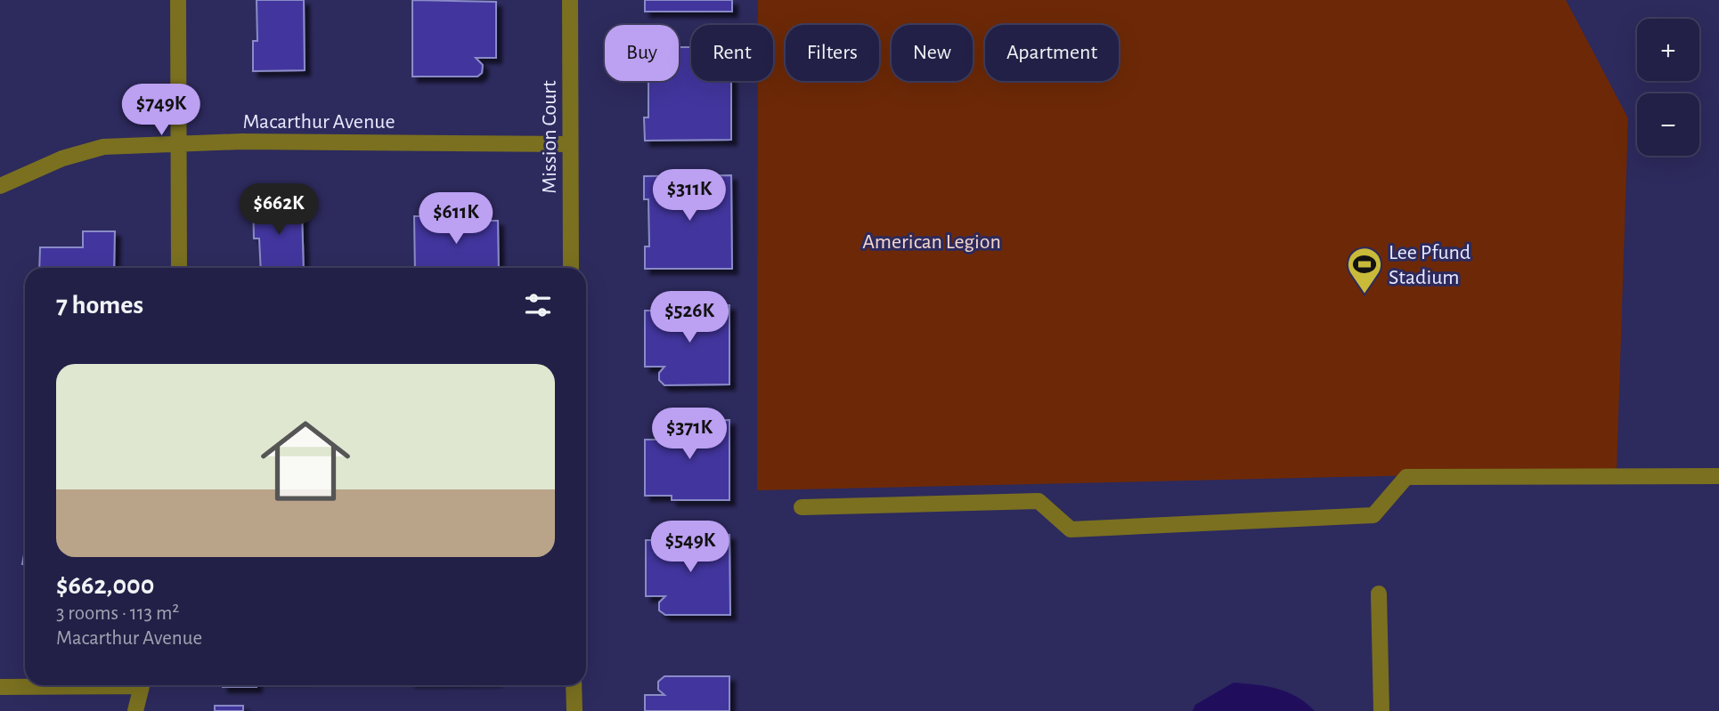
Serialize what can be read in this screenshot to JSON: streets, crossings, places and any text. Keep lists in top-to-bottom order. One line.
{"streets":{"street":["Macarthur Avenue","Mission Court"]},"crossings":[["Macarthur Avenue","Mission Court"]],"parks":["American Legion"],"places":{"sports":["Lee Pfund Stadium"]},"page":{"map_buttons":["+","−"],"chip":["Buy","Rent","Filters","New","Apartment"],"price":["$749K","$311K","$662K","$611K","$526K","$371K","$549K"],"heading":"7 homes","list":[{"name":"$662,000","note":"3 rooms · 113 m² · Macarthur Avenue"}]}}
